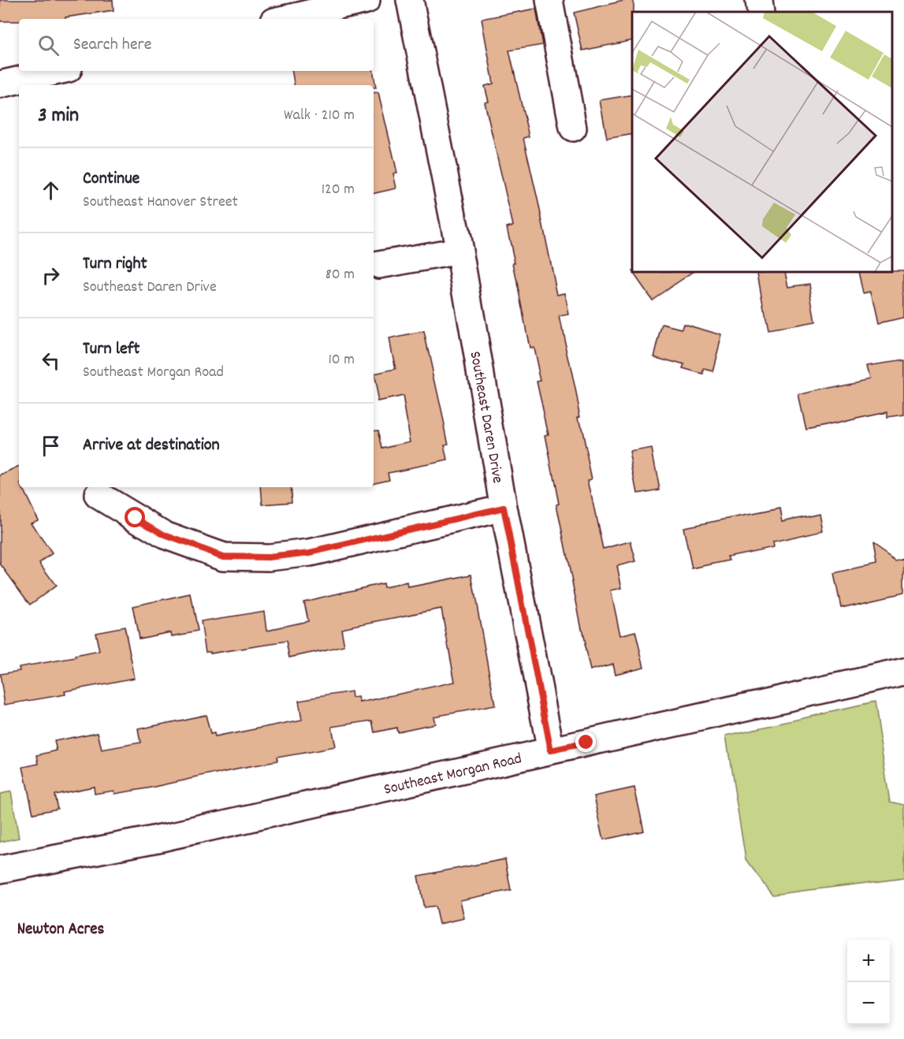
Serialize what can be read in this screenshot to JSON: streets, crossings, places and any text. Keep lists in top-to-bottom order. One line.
{"streets":{"street":["Southeast Daren Drive","Southeast Morgan Road"]},"crossings":[["Southeast Daren Drive","Southeast Morgan Road"]],"districts":["Newton Acres"],"page":{"search":"Search here","heading":["3 min","Walk · 210 m"],"list":[["Continue","Southeast Hanover Street","120 m"],["Turn right","Southeast Daren Drive","80 m"],["Turn left","Southeast Morgan Road","10 m"],"Arrive at destination"],"map_buttons":["+","−"]}}
